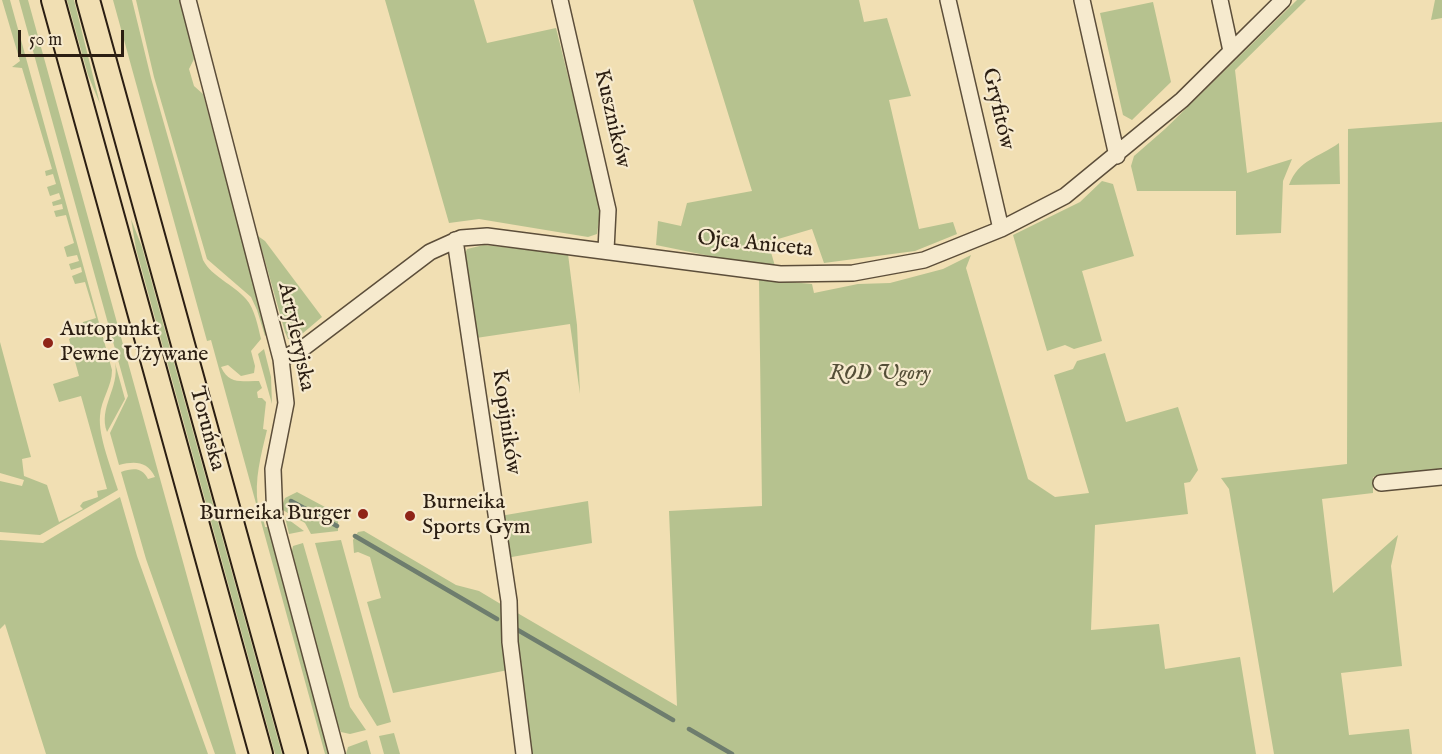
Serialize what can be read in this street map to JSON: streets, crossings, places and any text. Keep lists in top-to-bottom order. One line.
{"streets":{"highway":["Toruńska"],"street":["Gryfitów","Kuszników","Ojca Aniceta","Artyleryjska","Kopijników"]},"crossings":[["Gryfitów","Ojca Aniceta"],["Kuszników","Ojca Aniceta"],["Ojca Aniceta","Artyleryjska"],["Ojca Aniceta","Kopijników"]],"parks":["ROD Ugory"],"places":["Autopunkt Pewne Używane","Burneika Burger","Burneika Sports Gym"],"scale_bar":"50 m"}
